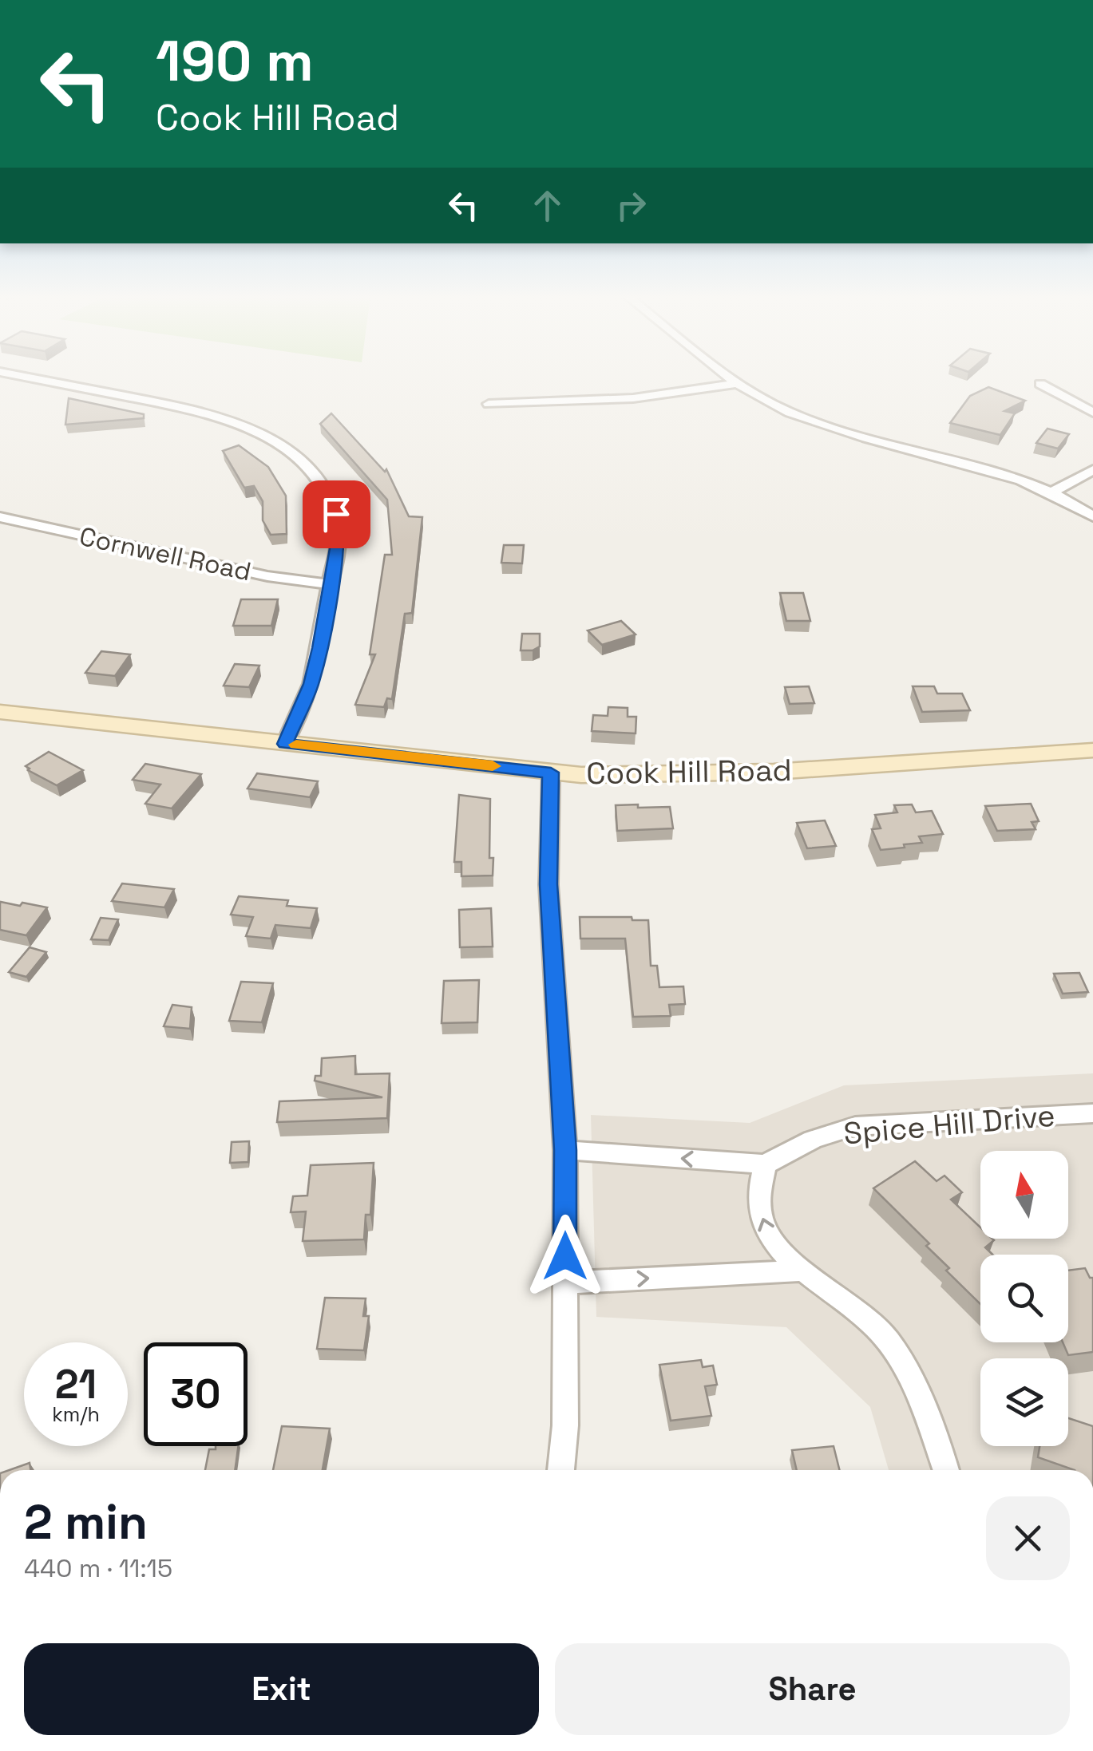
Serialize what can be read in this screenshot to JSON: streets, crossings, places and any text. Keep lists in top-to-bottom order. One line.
{"streets":{"street":["Cornwell Road","Cook Hill Road","Spice Hill Drive"]},"north":"top","page":{"turn":["190 m","Cook Hill Road"],"speed":"21 km/h","limit":"30","heading":["2 min","440 m · 11:15"],"buttons":["Exit","Share"]}}
